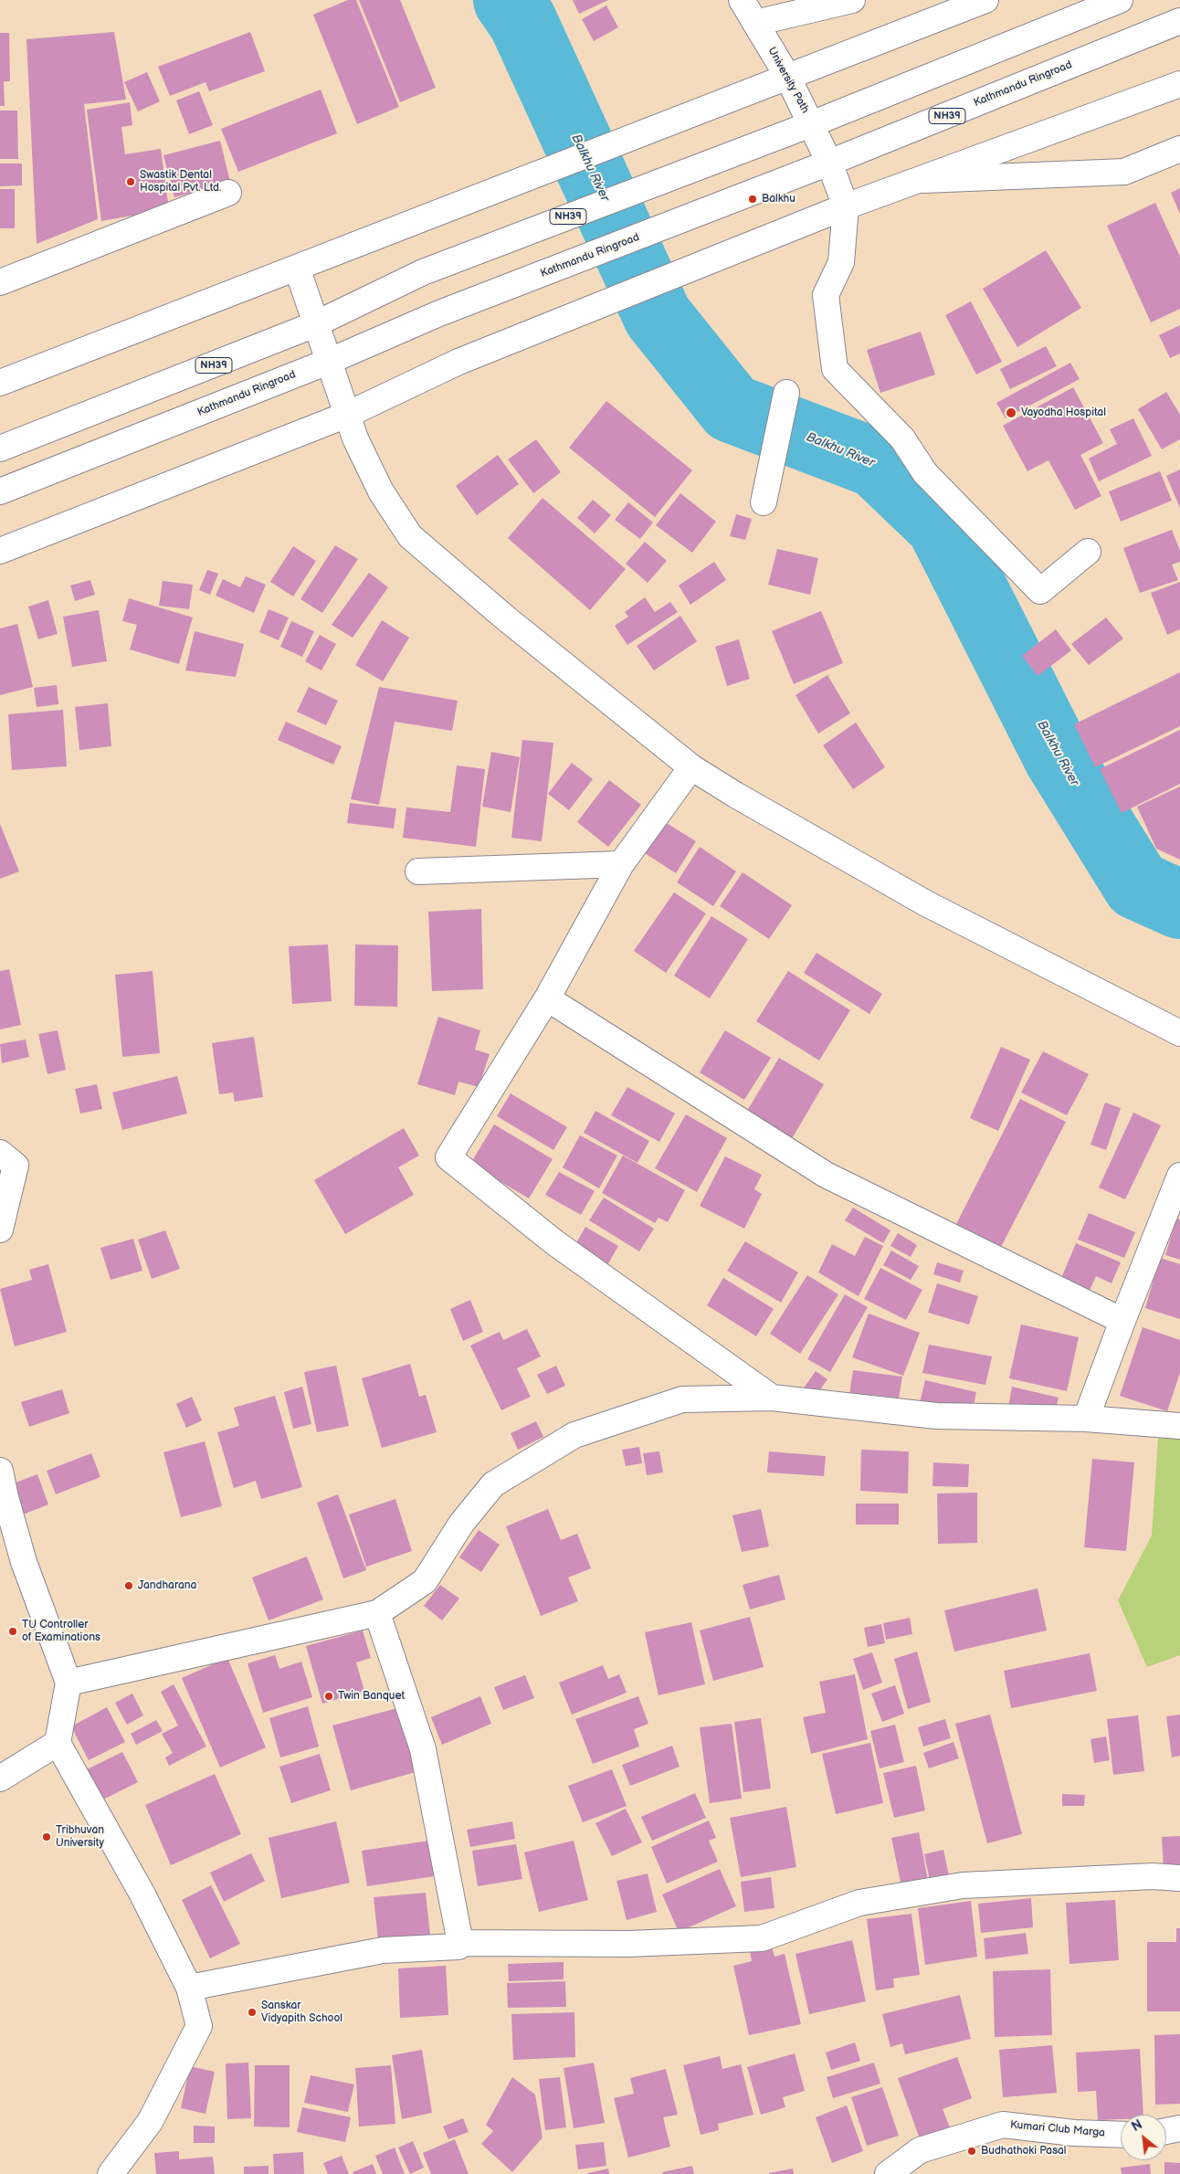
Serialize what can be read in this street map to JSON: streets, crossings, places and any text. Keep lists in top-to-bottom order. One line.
{"streets":{"main road":["University Path","Kathmandu Ringroad","NH39","Kumari Club Marga"]},"crossings":[["University Path","Kathmandu Ringroad"],["University Path","NH39"]],"water":["Balkhu River"],"places":["Swastik Dental Hospital Pvt. Ltd.","Balkhu","Vayodha Hospital","Jandharana","TU Controller of Examinations","Twin Banquet","Tribhuvan University","Sanskar Vidyapith School","Budhathoki Pasal"],"north":"top left"}
